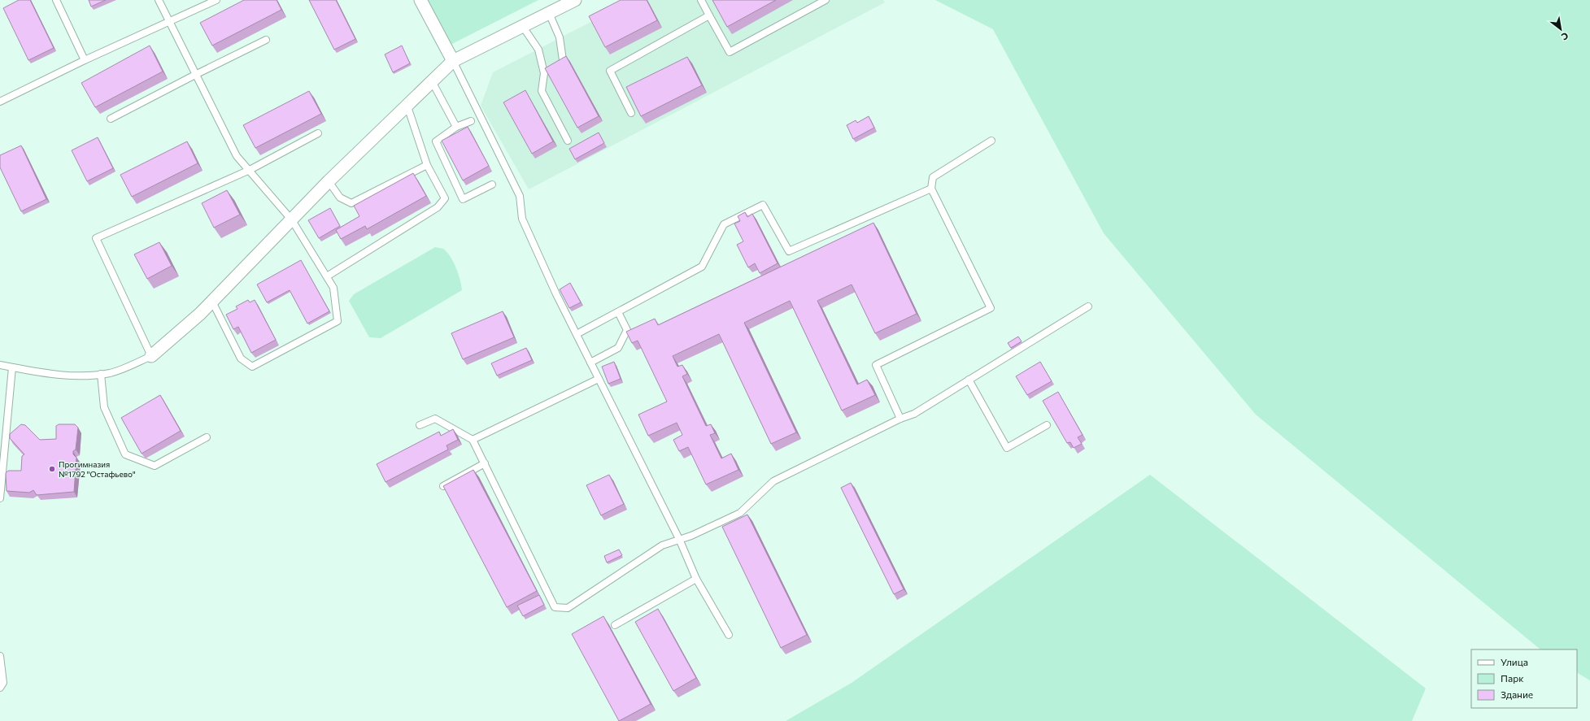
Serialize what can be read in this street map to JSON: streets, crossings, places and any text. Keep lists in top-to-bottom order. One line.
{"places":["Прогимназия №1792 \"Остафьево\""],"legend":["Улица","Парк","Здание"],"north":"bottom right"}
